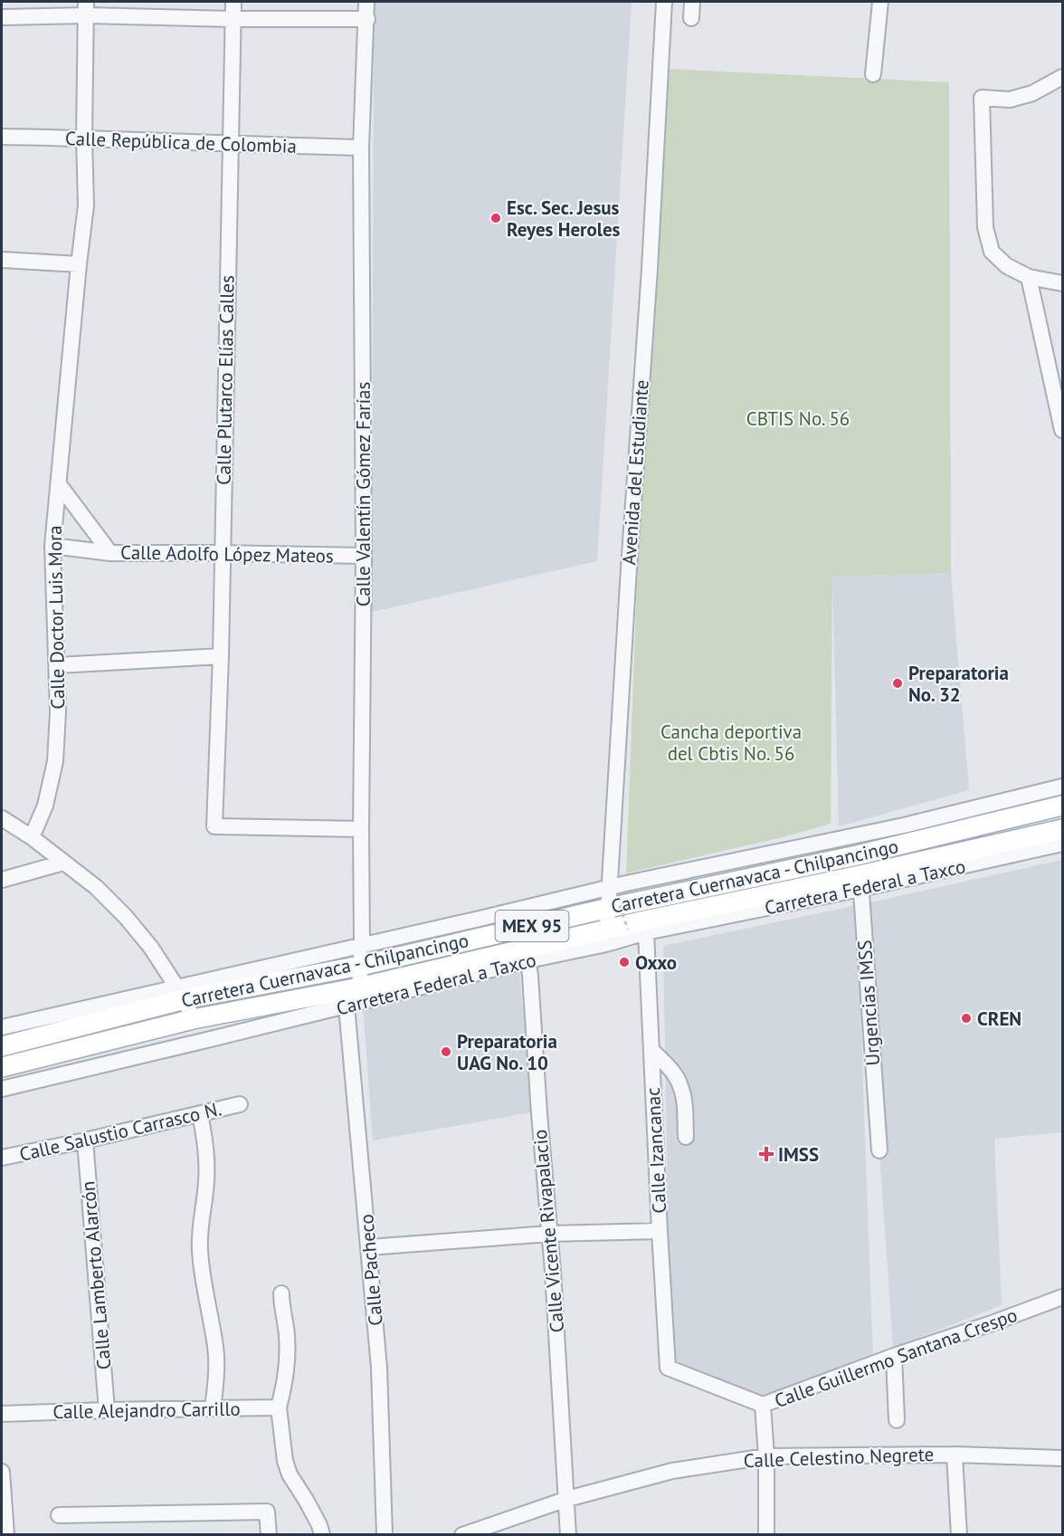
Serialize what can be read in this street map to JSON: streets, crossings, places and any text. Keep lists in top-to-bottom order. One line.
{"streets":{"main road":["Carretera Cuernavaca - Chilpancingo","MEX 95"],"street":["Calle República de Colombia","Calle Plutarco Elías Calles","Avenida del Estudiante","Calle Valentín Gómez Farías","Calle Adolfo López Mateos","Calle Doctor Luis Mora","Carretera Federal a Taxco","Urgencias IMSS","Calle Salustio Carrasco N.","Calle Izancanac","Calle Vicente Rivapalacio","Calle Pacheco","Calle Lamberto Alarcón","Calle Guillermo Santana Crespo","Calle Alejandro Carrillo","Calle Celestino Negrete"]},"crossings":[["Calle República de Colombia","Calle Plutarco Elías Calles"],["Calle República de Colombia","Calle Valentín Gómez Farías"],["Calle República de Colombia","Calle Doctor Luis Mora"],["Calle Plutarco Elías Calles","Calle Valentín Gómez Farías"],["Calle Plutarco Elías Calles","Calle Adolfo López Mateos"],["Avenida del Estudiante","Carretera Cuernavaca - Chilpancingo"],["Calle Valentín Gómez Farías","Calle Adolfo López Mateos"],["Calle Valentín Gómez Farías","Carretera Cuernavaca - Chilpancingo"],["Calle Adolfo López Mateos","Calle Doctor Luis Mora"],["Carretera Cuernavaca - Chilpancingo","Carretera Federal a Taxco"],["Carretera Cuernavaca - Chilpancingo","Urgencias IMSS"],["Carretera Cuernavaca - Chilpancingo","Calle Vicente Rivapalacio"],["Carretera Federal a Taxco","Urgencias IMSS"],["Carretera Federal a Taxco","Calle Pacheco"],["Calle Salustio Carrasco N.","Calle Lamberto Alarcón"],["Calle Izancanac","Calle Guillermo Santana Crespo"],["Calle Vicente Rivapalacio","Calle Celestino Negrete"],["Calle Lamberto Alarcón","Calle Alejandro Carrillo"]],"parks":["CBTIS No. 56","Cancha deportiva del Cbtis No. 56"],"places":{"other":["Esc. Sec. Jesus Reyes Heroles","Preparatoria No. 32","Oxxo","CREN","Preparatoria UAG No. 10"],"health":["IMSS"]}}
